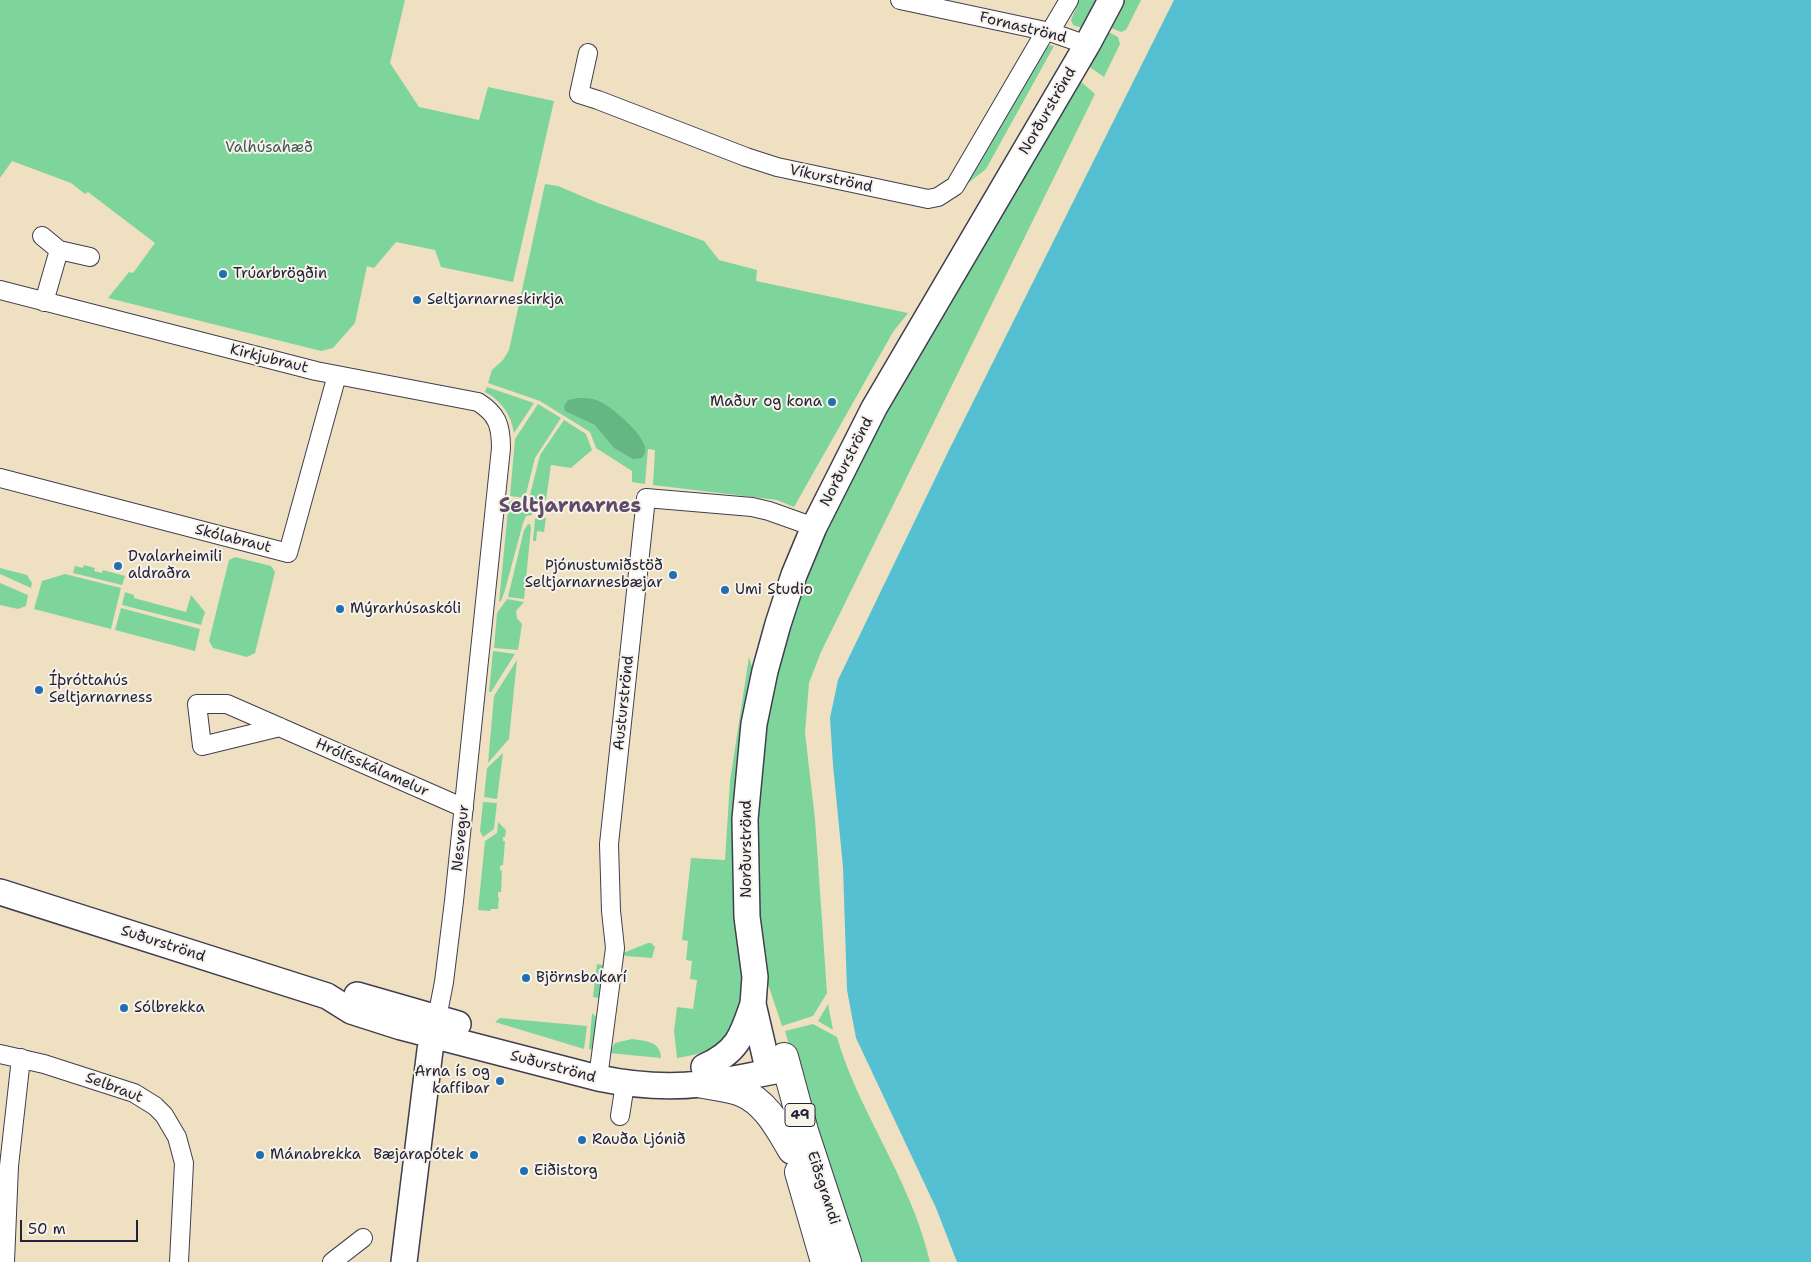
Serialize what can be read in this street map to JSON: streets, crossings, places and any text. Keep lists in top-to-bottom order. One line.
{"streets":{"main road":["49","Eiðsgrandi"],"street":["Fornaströnd","Norðurströnd","Víkurströnd","Kirkjubraut","Skólabraut","Austurströnd","Hrólfsskálamelur","Nesvegur","Suðurströnd","Selbraut"]},"crossings":[["Fornaströnd","Norðurströnd"],["Fornaströnd","Víkurströnd"],["Norðurströnd","Austurströnd"],["Norðurströnd","Suðurströnd"],["Norðurströnd","Eiðsgrandi"],["Kirkjubraut","Skólabraut"],["Kirkjubraut","Nesvegur"],["Austurströnd","Suðurströnd"],["Hrólfsskálamelur","Nesvegur"],["Nesvegur","Suðurströnd"],["Suðurströnd","49"],["Suðurströnd","Eiðsgrandi"],["49","Eiðsgrandi"]],"districts":["Seltjarnarnes"],"parks":["Valhúsahæð"],"places":["Trúarbrögðin","Seltjarnarneskirkja","Maður og kona","Dvalarheimili aldraðra","Þjónustumiðstöð Seltjarnarnesbæjar","Umi Studio","Mýrarhúsaskóli","Íþróttahús Seltjarnarness","Björnsbakarí","Sólbrekka","Arna ís og kaffibar","Rauða Ljónið","Mánabrekka","Bæjarapótek","Eiðistorg"],"scale_bar":"50 m"}
